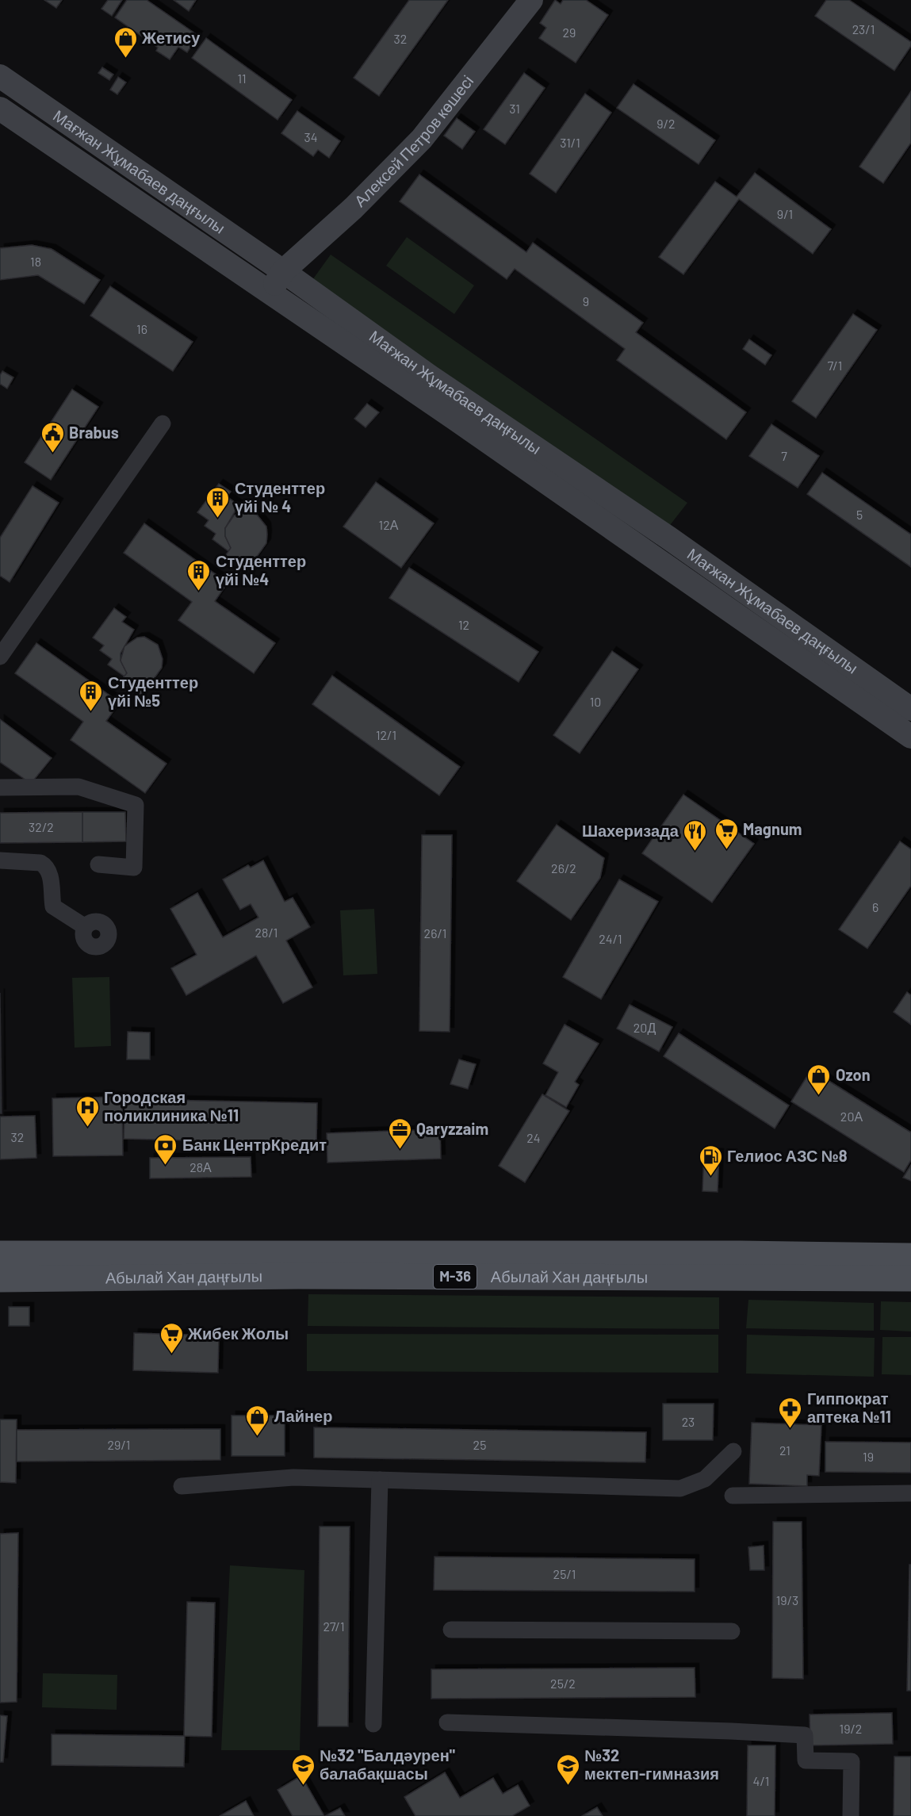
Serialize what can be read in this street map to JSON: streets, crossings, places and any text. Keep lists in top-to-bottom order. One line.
{"streets":{"main road":["Алексей Петров көшесі","Мағжан Жұмабаев даңғылы","M-36","Абылай Хан даңғылы"]},"crossings":[["Алексей Петров көшесі","Мағжан Жұмабаев даңғылы"]],"places":{"shop":["Жетису","Ozon","Лайнер"],"public building":["Brabus"],"building":["Студенттер үйі № 4","Студенттер үйі №4","Студенттер үйі №5"],"supermarket":["Magnum","Жибек Жолы"],"restaurant":["Шахеризада"],"hospital":["Городская поликлиника №11"],"office":["Qaryzzaim"],"bank":["Банк ЦентрКредит"],"fuel station":["Гелиос АЗС №8"],"pharmacy":["Гиппократ аптека №11"],"school or university":["№32 \"Балдәурен\" балабақшасы","№32 мектеп-гимназия"]},"house_numbers":["23/1","29","32","11","31","9/2","34","31/1","9/1","18","9","16","7/1","7","5","12А","12","10","12/1","32/2","26/2","6","28/1","26/1","24/1","20Д","20А","32","24","28А","23","29/1","25","21","19","25/1","19/3","27/1","25/2","19/2","4/1"]}
